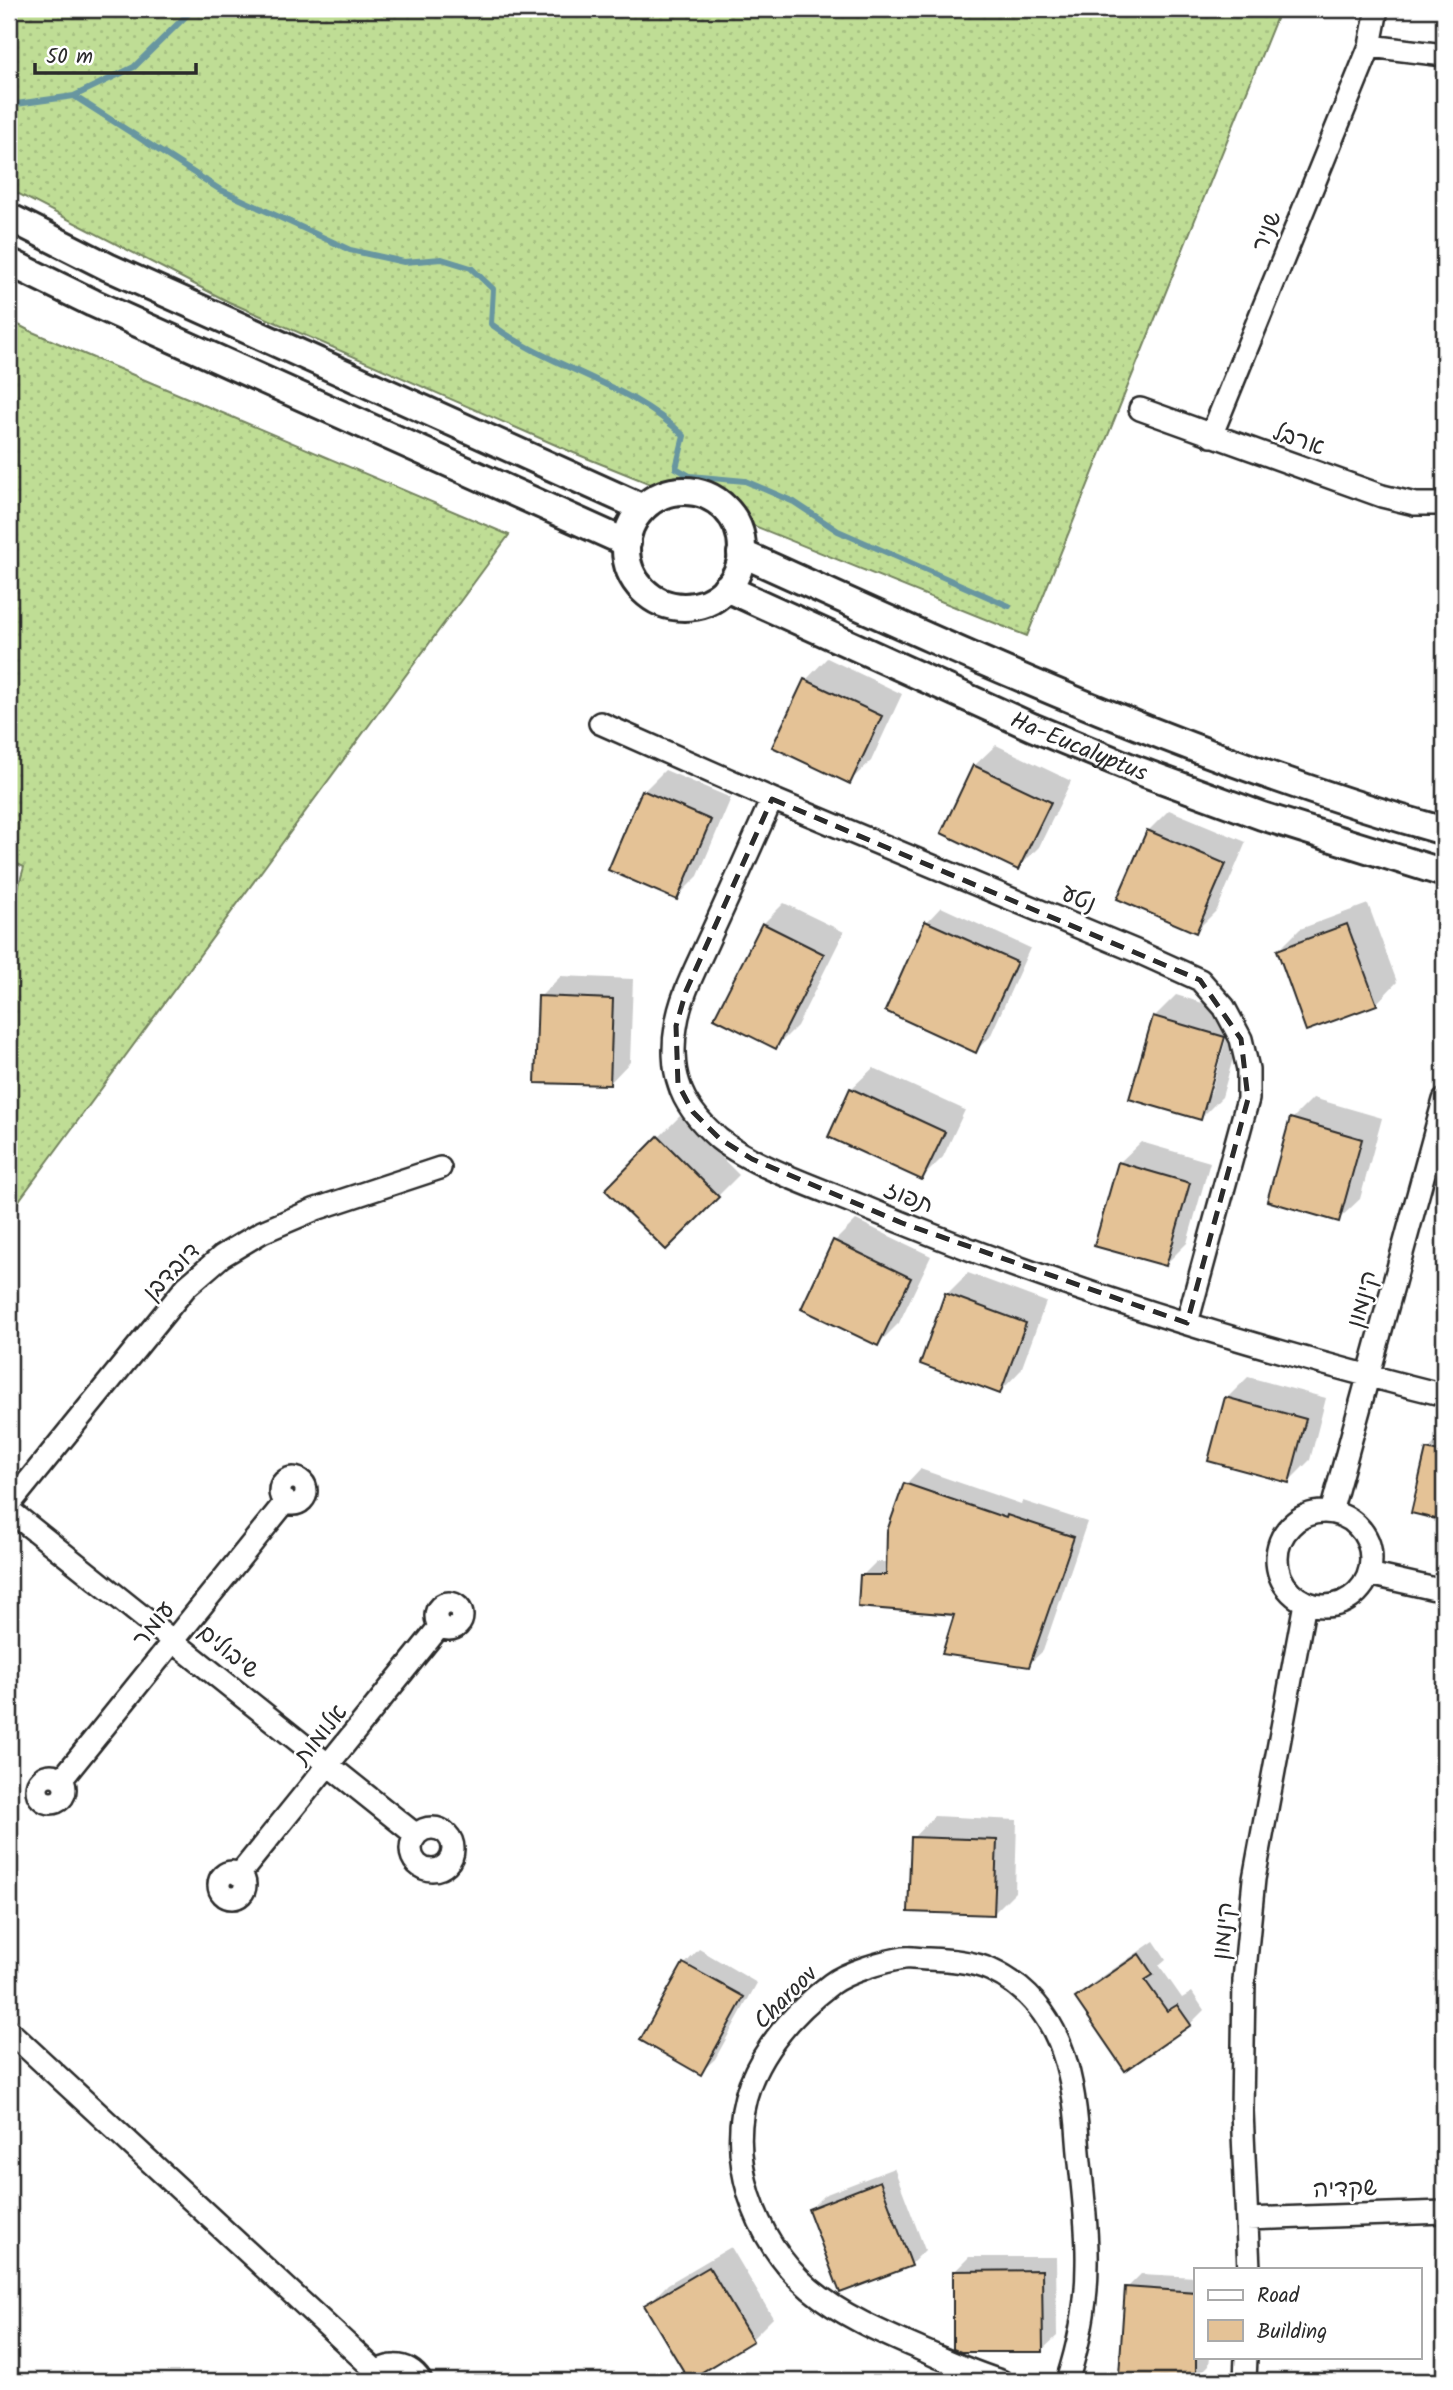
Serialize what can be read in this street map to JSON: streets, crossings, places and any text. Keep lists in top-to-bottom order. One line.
{"streets":{"main road":["Ha-Eucalyptus"],"street":["שניר","ארבל","נטע","תפוז","דובדבן","קינמון","עומר","שיבולים","אלומות","Charoov","שקדיה"]},"crossings":[["שניר","ארבל"],["נטע","תפוז"],["תפוז","קינמון"],["דובדבן","שיבולים"],["קינמון","שקדיה"],["עומר","שיבולים"],["שיבולים","אלומות"]],"legend":["Road","Building"],"scale_bar":"50 m"}
